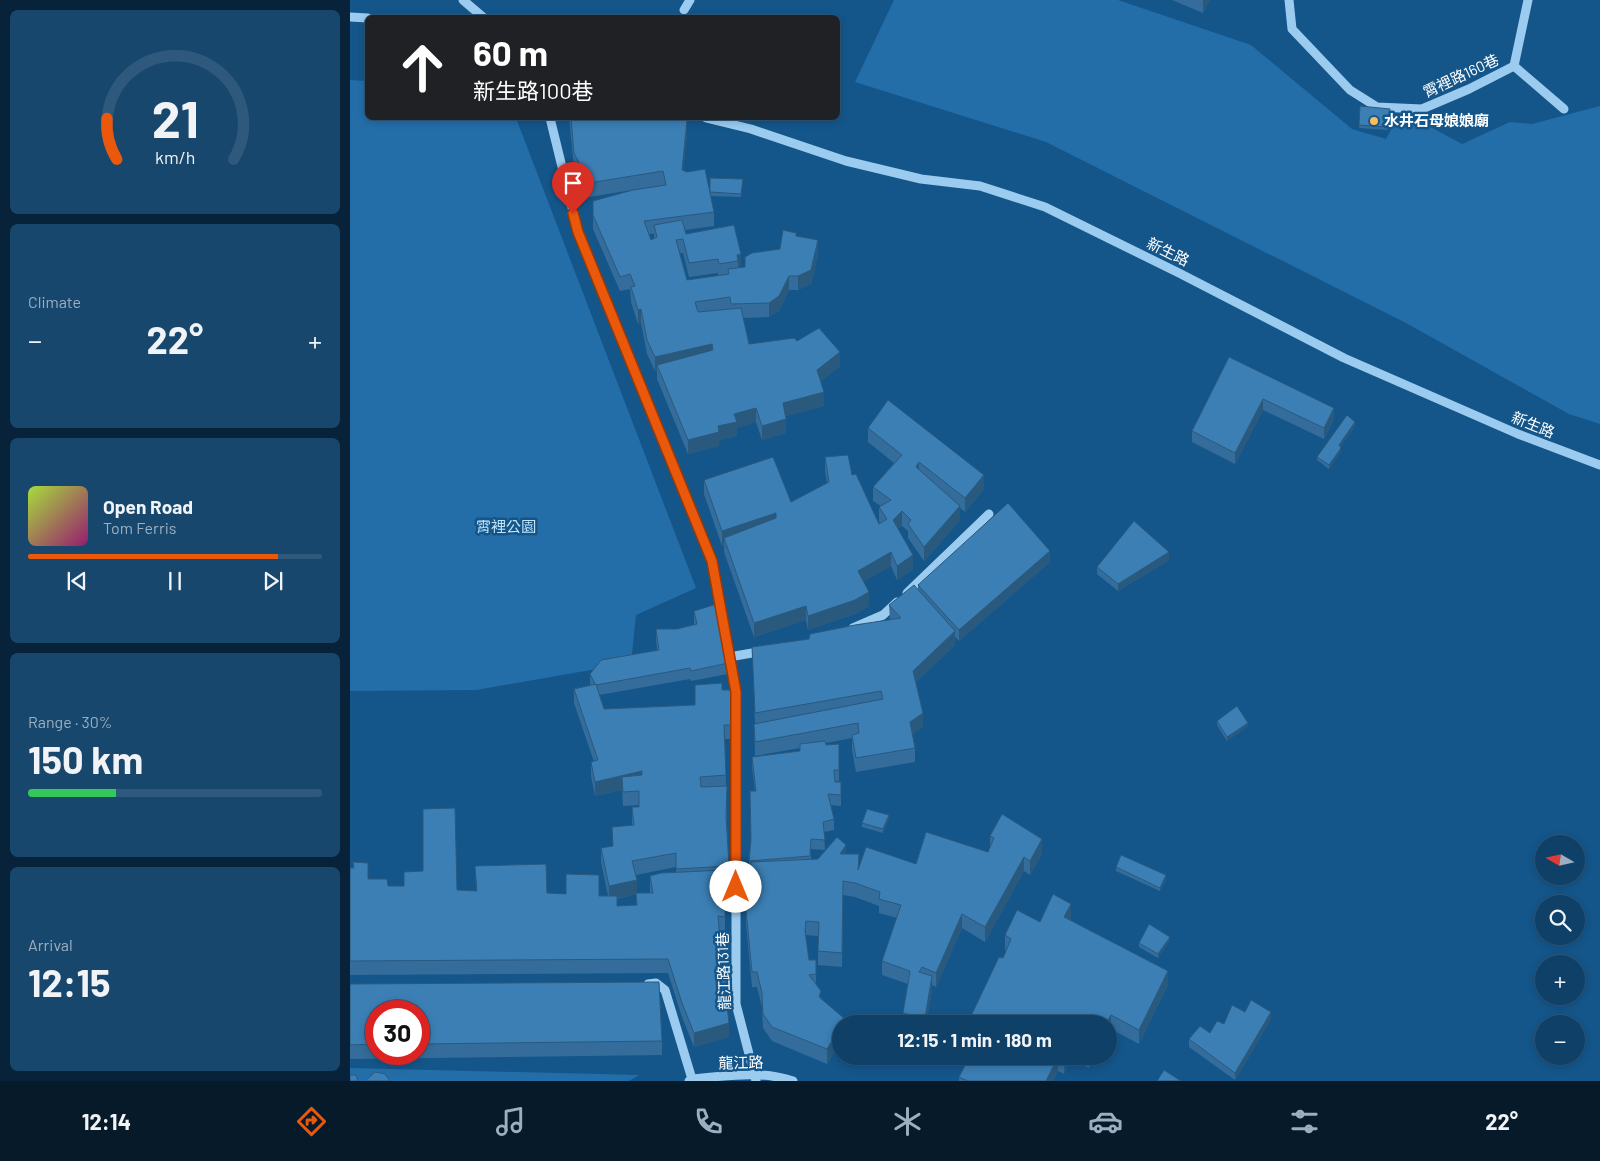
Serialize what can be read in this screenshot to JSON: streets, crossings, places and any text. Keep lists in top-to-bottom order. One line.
{"streets":{"street":["霄裡路160巷","新生路","龍江路131巷","龍江路"]},"crossings":[["龍江路131巷","龍江路"]],"parks":["霄裡公園"],"places":["水井石母娘娘廟"],"north":"left","page":{"turn":["60 m","新生路100巷"],"tile":["Climate",["Range · 30%","150 km"],["Arrival","12:15"]],"heat":["−","22°","+"],"song":["Open Road","Tom Ferris"],"map_buttons":["+","−"],"limit":"30","trip":"12:15 · 1 min · 180 m","tabs":["12:14","22°"],"gauge":["21","km/h"]}}
